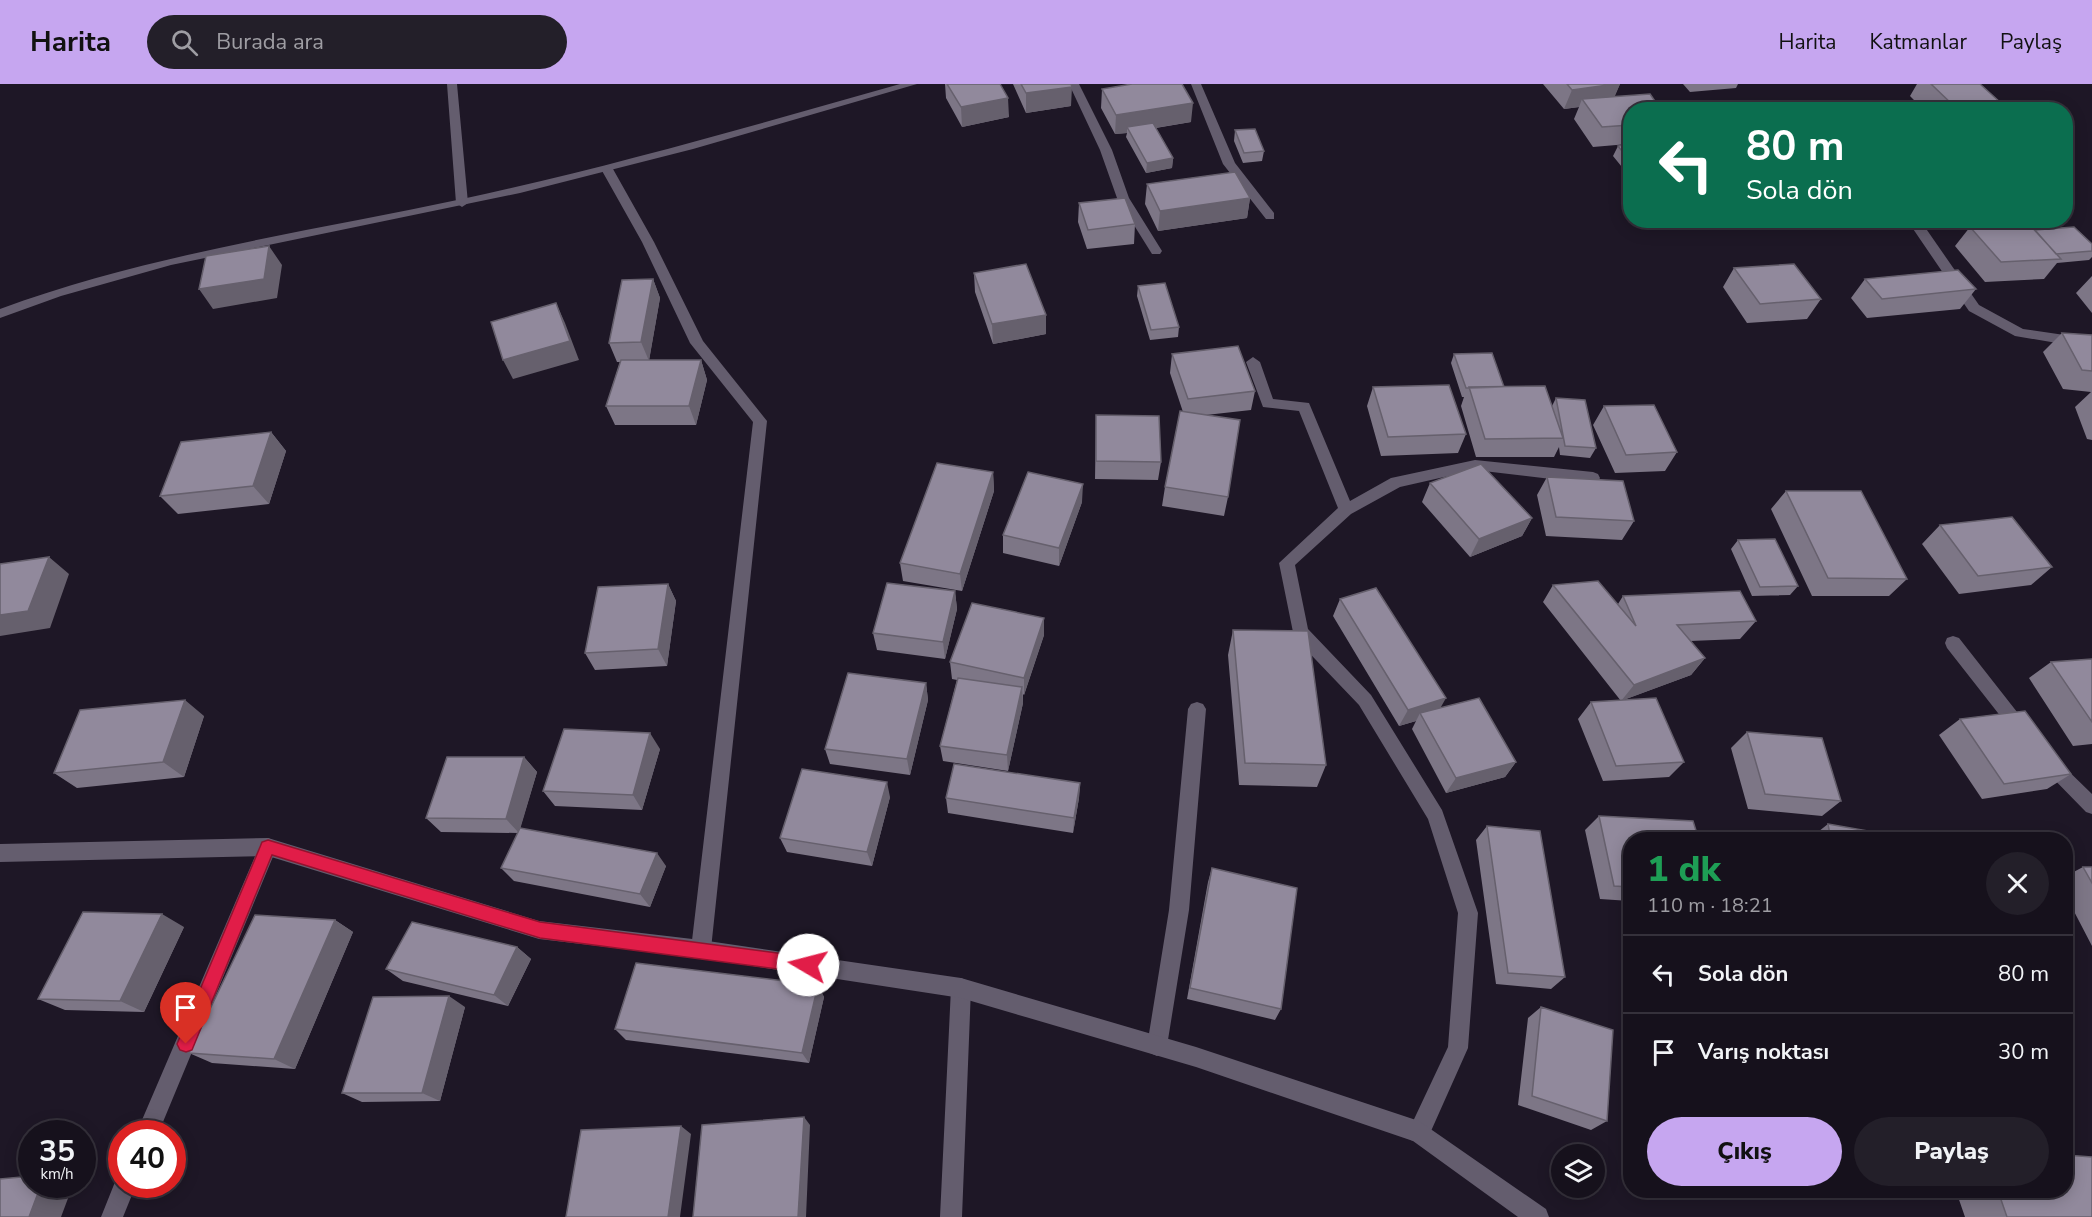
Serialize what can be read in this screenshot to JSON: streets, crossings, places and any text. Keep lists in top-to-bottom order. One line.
{"page":{"header":"Harita","search":"Burada ara","nav":["Harita","Katmanlar","Paylaş"],"turn":["80 m","Sola dön"],"heading":["1 dk","110 m · 18:21"],"list":[{"name":"Sola dön","value":"80 m"},{"name":"Varış noktası","value":"30 m"}],"buttons":["Çıkış","Paylaş"],"speed":"35 km/h","limit":"40"}}
